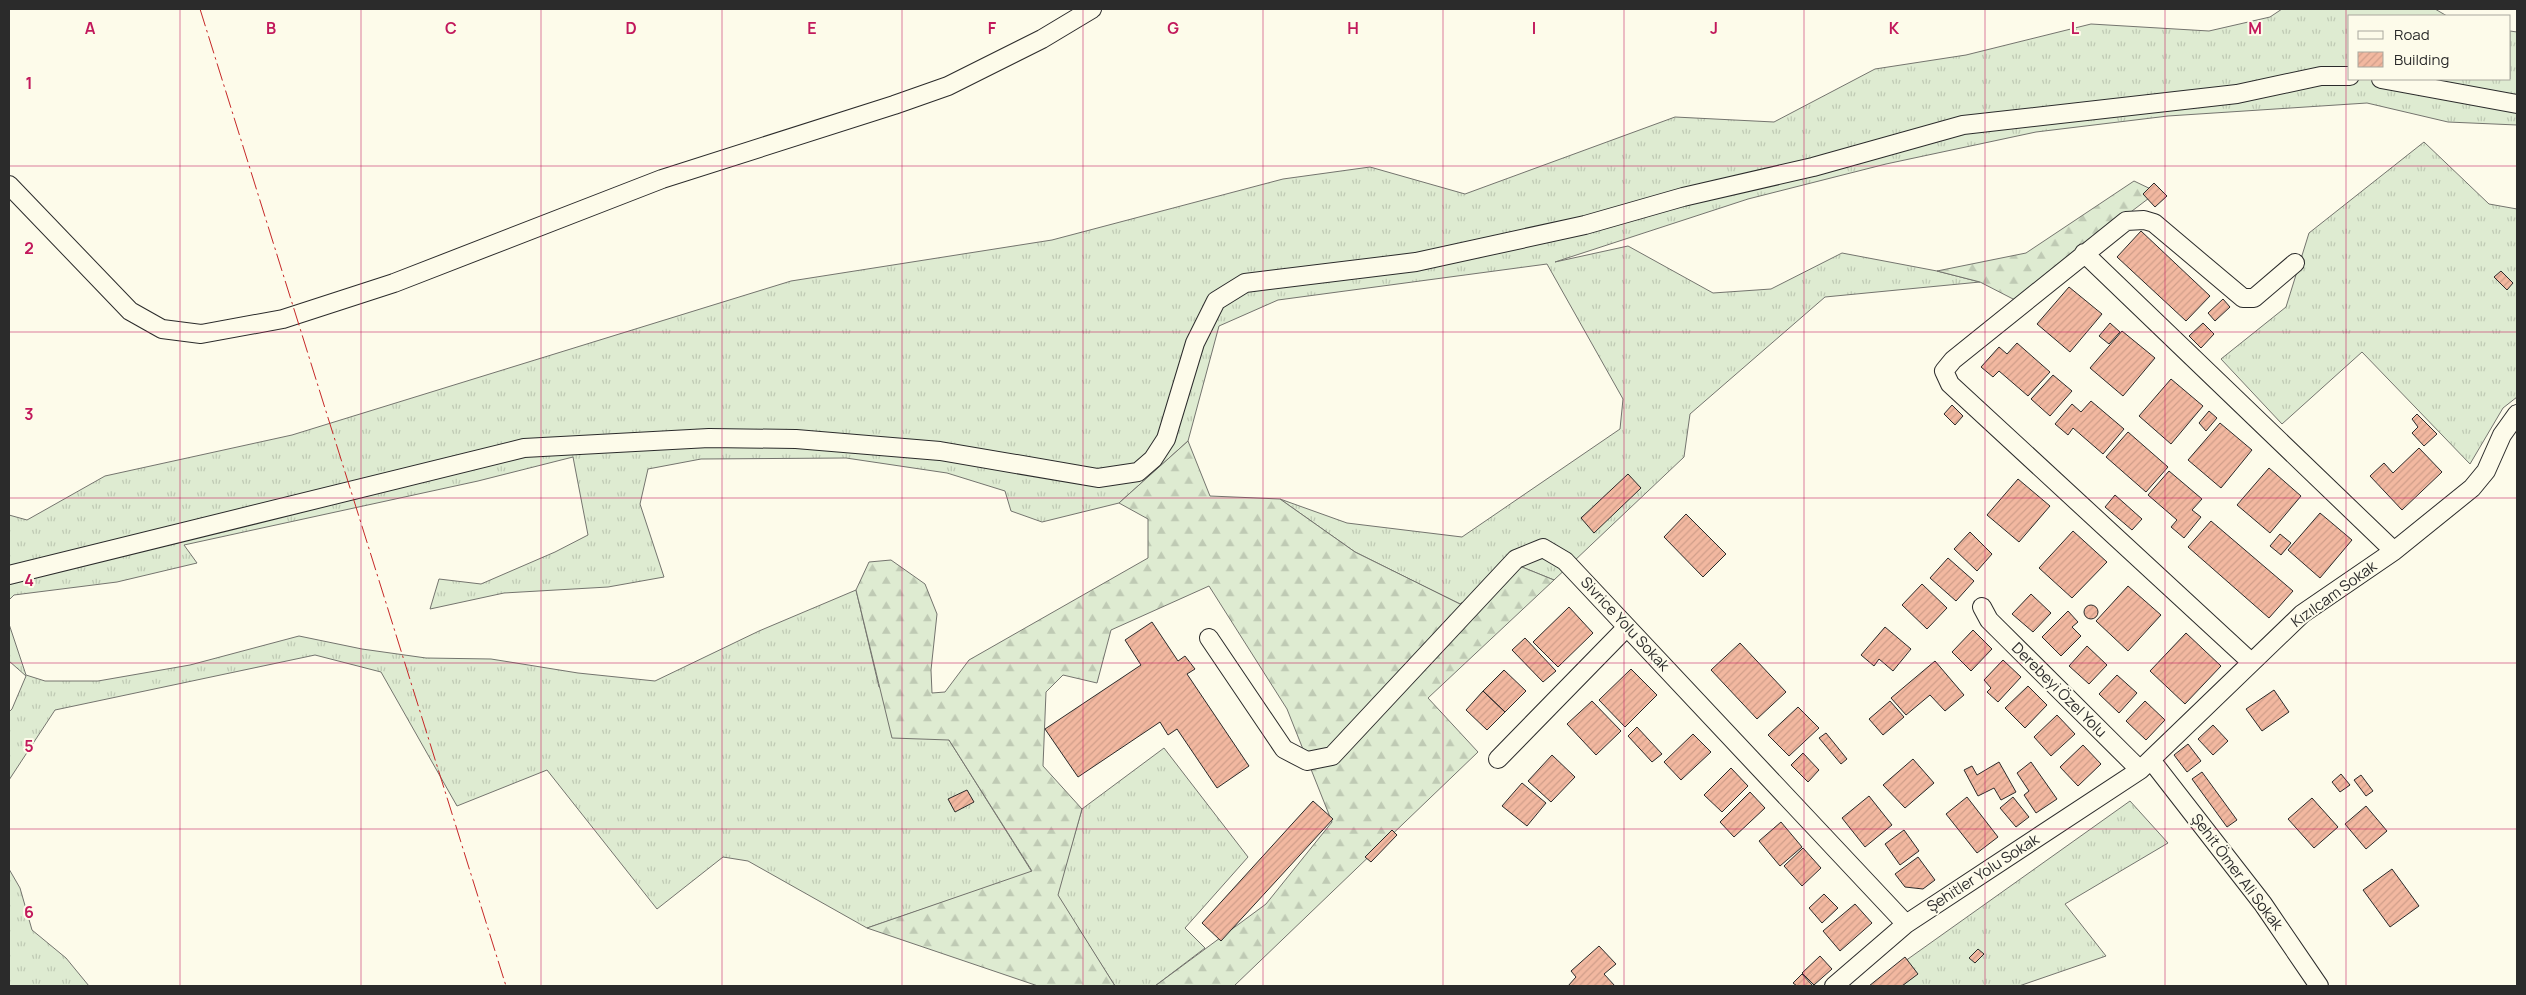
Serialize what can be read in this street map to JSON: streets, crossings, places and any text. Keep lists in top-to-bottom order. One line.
{"streets":{"street":["Kızılcam Sokak","Sivrice Yolu Sokak","Derebeyi Özel Yolu","Şehit Ömer Ali Sokak","Şehitler Yolu Sokak"]},"crossings":[["Kızılcam Sokak","Derebeyi Özel Yolu"],["Kızılcam Sokak","Şehit Ömer Ali Sokak"],["Kızılcam Sokak","Şehitler Yolu Sokak"],["Sivrice Yolu Sokak","Şehitler Yolu Sokak"],["Derebeyi Özel Yolu","Şehit Ömer Ali Sokak"],["Derebeyi Özel Yolu","Şehitler Yolu Sokak"],["Şehit Ömer Ali Sokak","Şehitler Yolu Sokak"]],"legend":["Road","Building"],"grid":{"columns":["A","B","C","D","E","F","G","H","I","J","K","L","M"],"rows":["1","2","3","4","5","6"]}}
